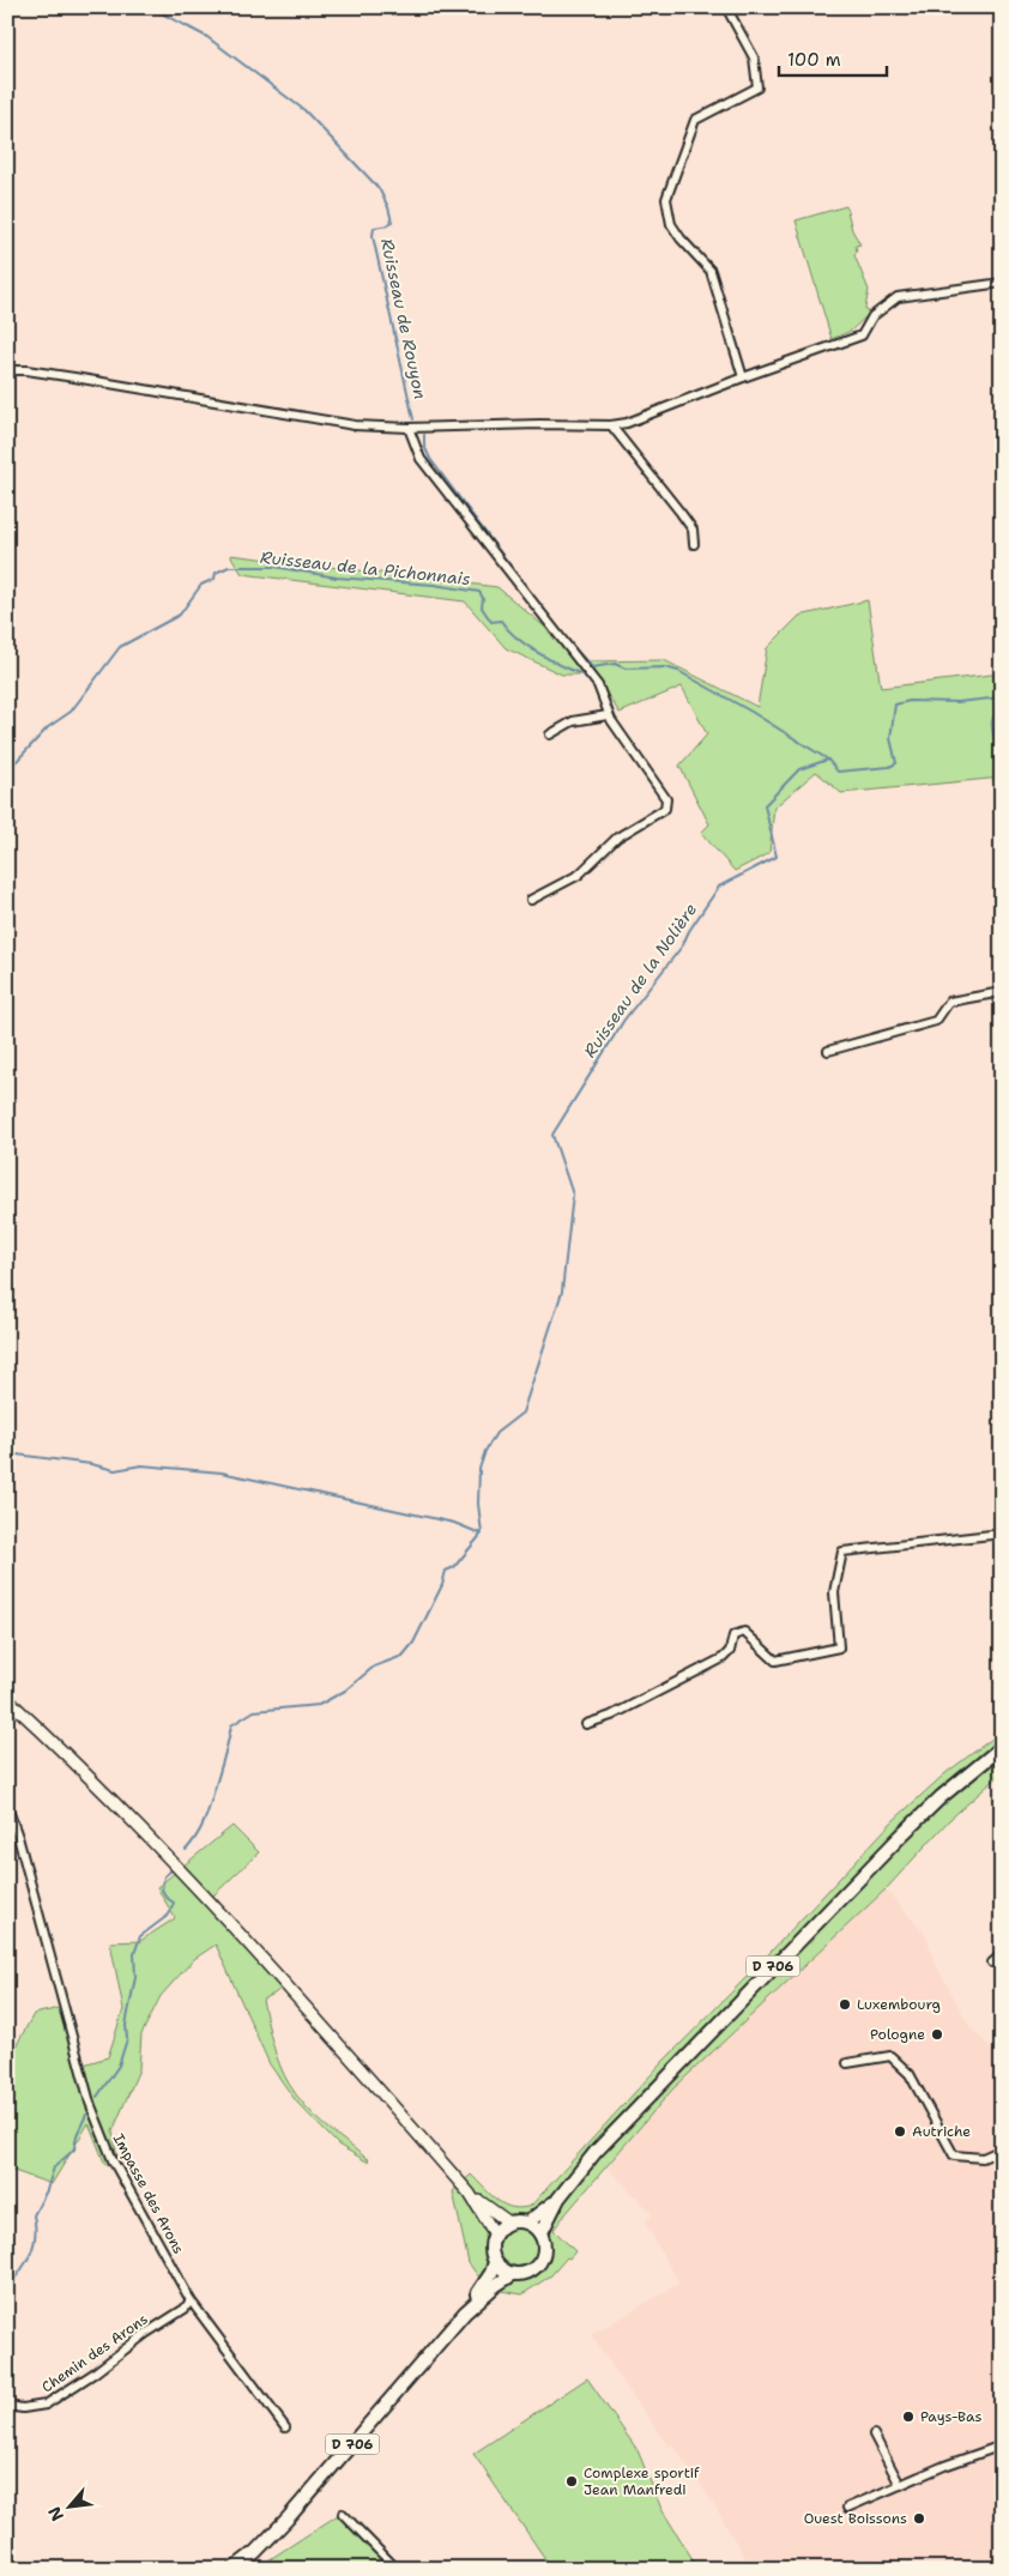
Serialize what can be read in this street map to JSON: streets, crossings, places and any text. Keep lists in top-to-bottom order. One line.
{"streets":{"main road":["D 706"],"street":["Impasse des Arons","Chemin des Arons"]},"crossings":[["Impasse des Arons","Chemin des Arons"]],"water":["Ruisseau de Rouyon","Ruisseau de la Pichonnais","Ruisseau de la Nolière"],"places":["Luxembourg","Pologne","Autriche","Pays-Bas","Complexe sportif Jean Manfredi","Ouest Boissons"],"scale_bar":"100 m","north":"bottom left"}
